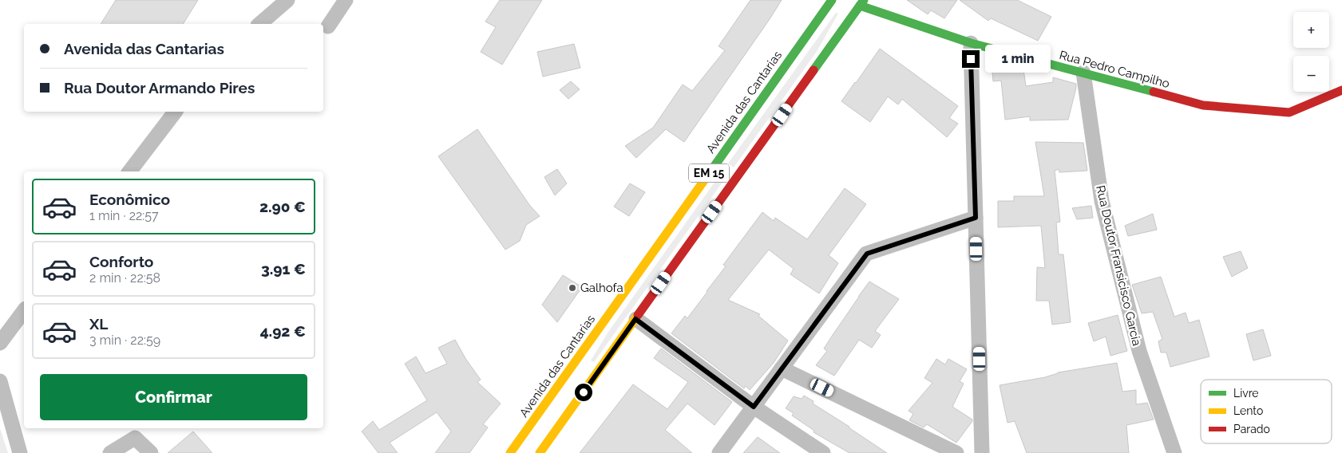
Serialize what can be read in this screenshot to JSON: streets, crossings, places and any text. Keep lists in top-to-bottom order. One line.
{"streets":{"main road":["Rua Pedro Campilho","Avenida das Cantarias","EM 15"],"street":["Rua Doutor Fransicisco Garcia"]},"crossings":[["Rua Pedro Campilho","EM 15"],["Rua Pedro Campilho","Rua Doutor Fransicisco Garcia"]],"places":["Galhofa"],"legend":["Livre","Lento","Parado"],"page":{"map_buttons":["+","−"],"banner":["Avenida das Cantarias","Rua Doutor Armando Pires"],"bubble":"1 min","list":[{"name":"Econômico","note":"1 min · 22:57","value":"2.90 €"},{"name":"Conforto","note":"2 min · 22:58","value":"3.91 €"},{"name":"XL","note":"3 min · 22:59","value":"4.92 €"}],"buttons":"Confirmar"}}
